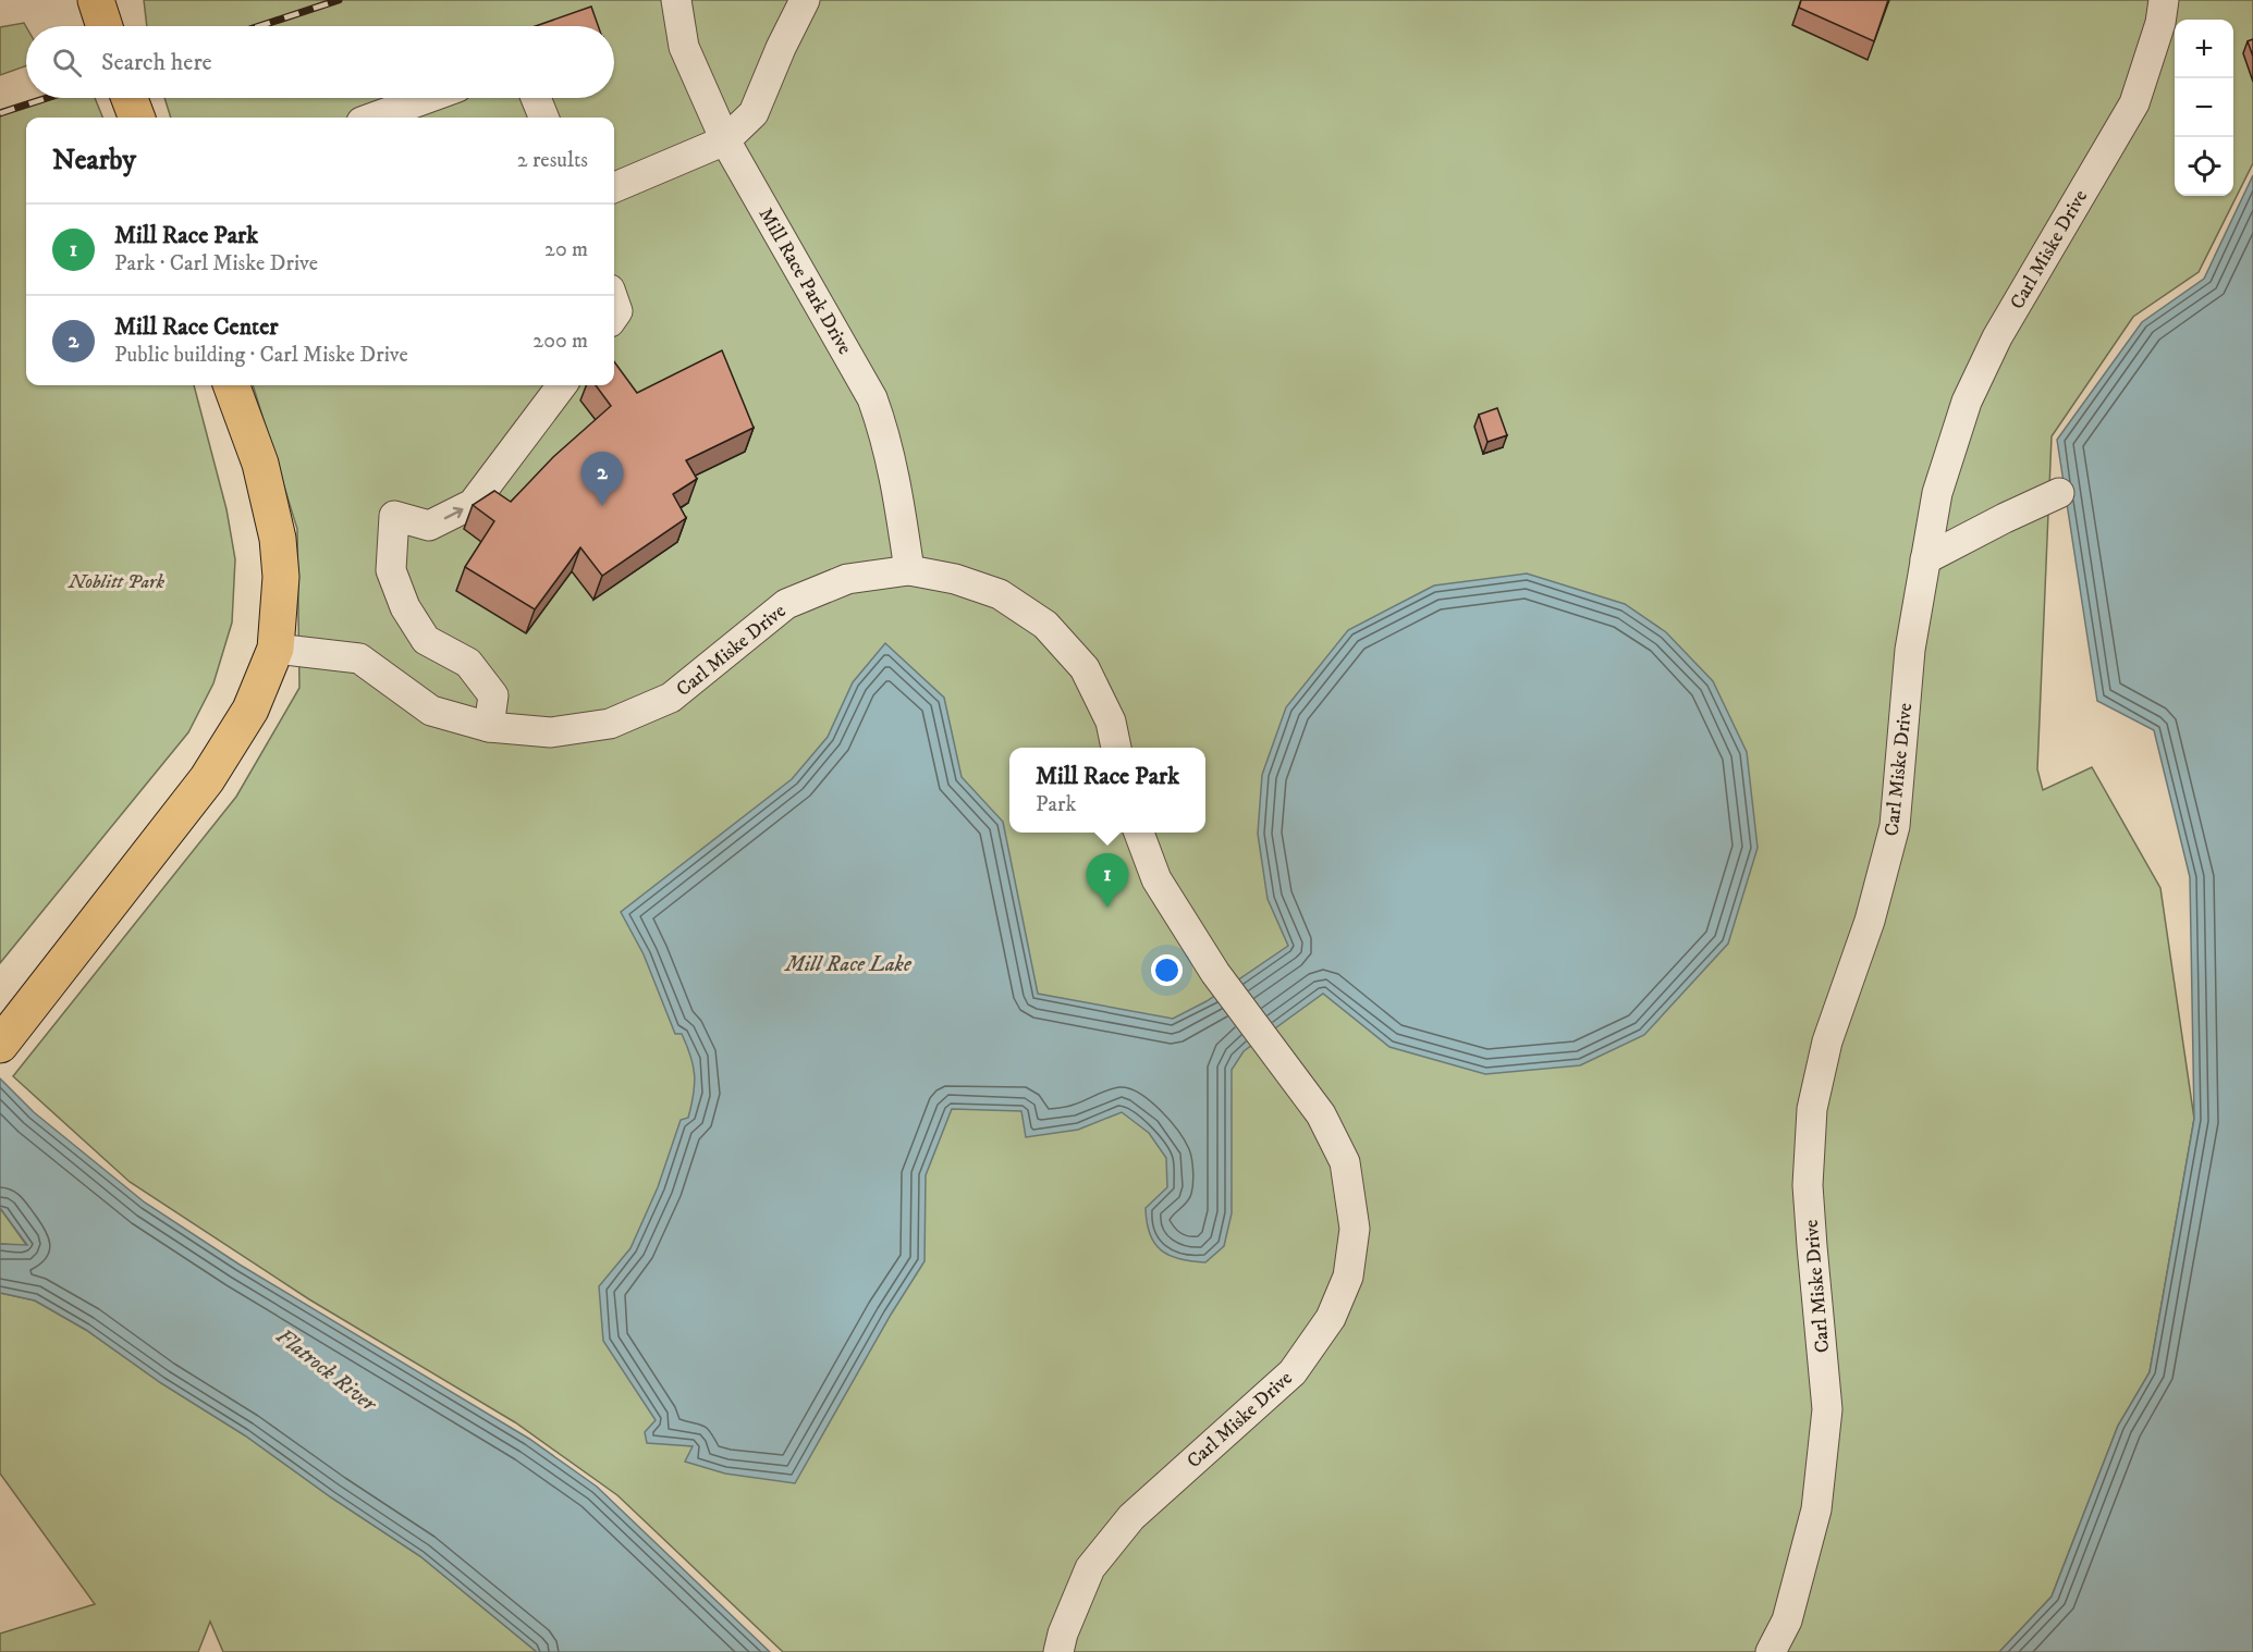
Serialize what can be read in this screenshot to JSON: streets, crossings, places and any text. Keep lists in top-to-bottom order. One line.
{"streets":{"street":["Carl Miske Drive","Mill Race Park Drive"]},"crossings":[["Carl Miske Drive","Mill Race Park Drive"]],"water":["Mill Race Lake","Flatrock River"],"parks":["Noblitt Park"],"page":{"map_buttons":["+","−"],"search":"Search here","heading":["Nearby","2 results"],"list":[{"mark":"1","name":"Mill Race Park","note":"Park · Carl Miske Drive","value":"20 m"},{"mark":"2","name":"Mill Race Center","note":"Public building · Carl Miske Drive","value":"200 m"}],"pins":["2","1"],"popup":["Mill Race Park","Park"]}}
